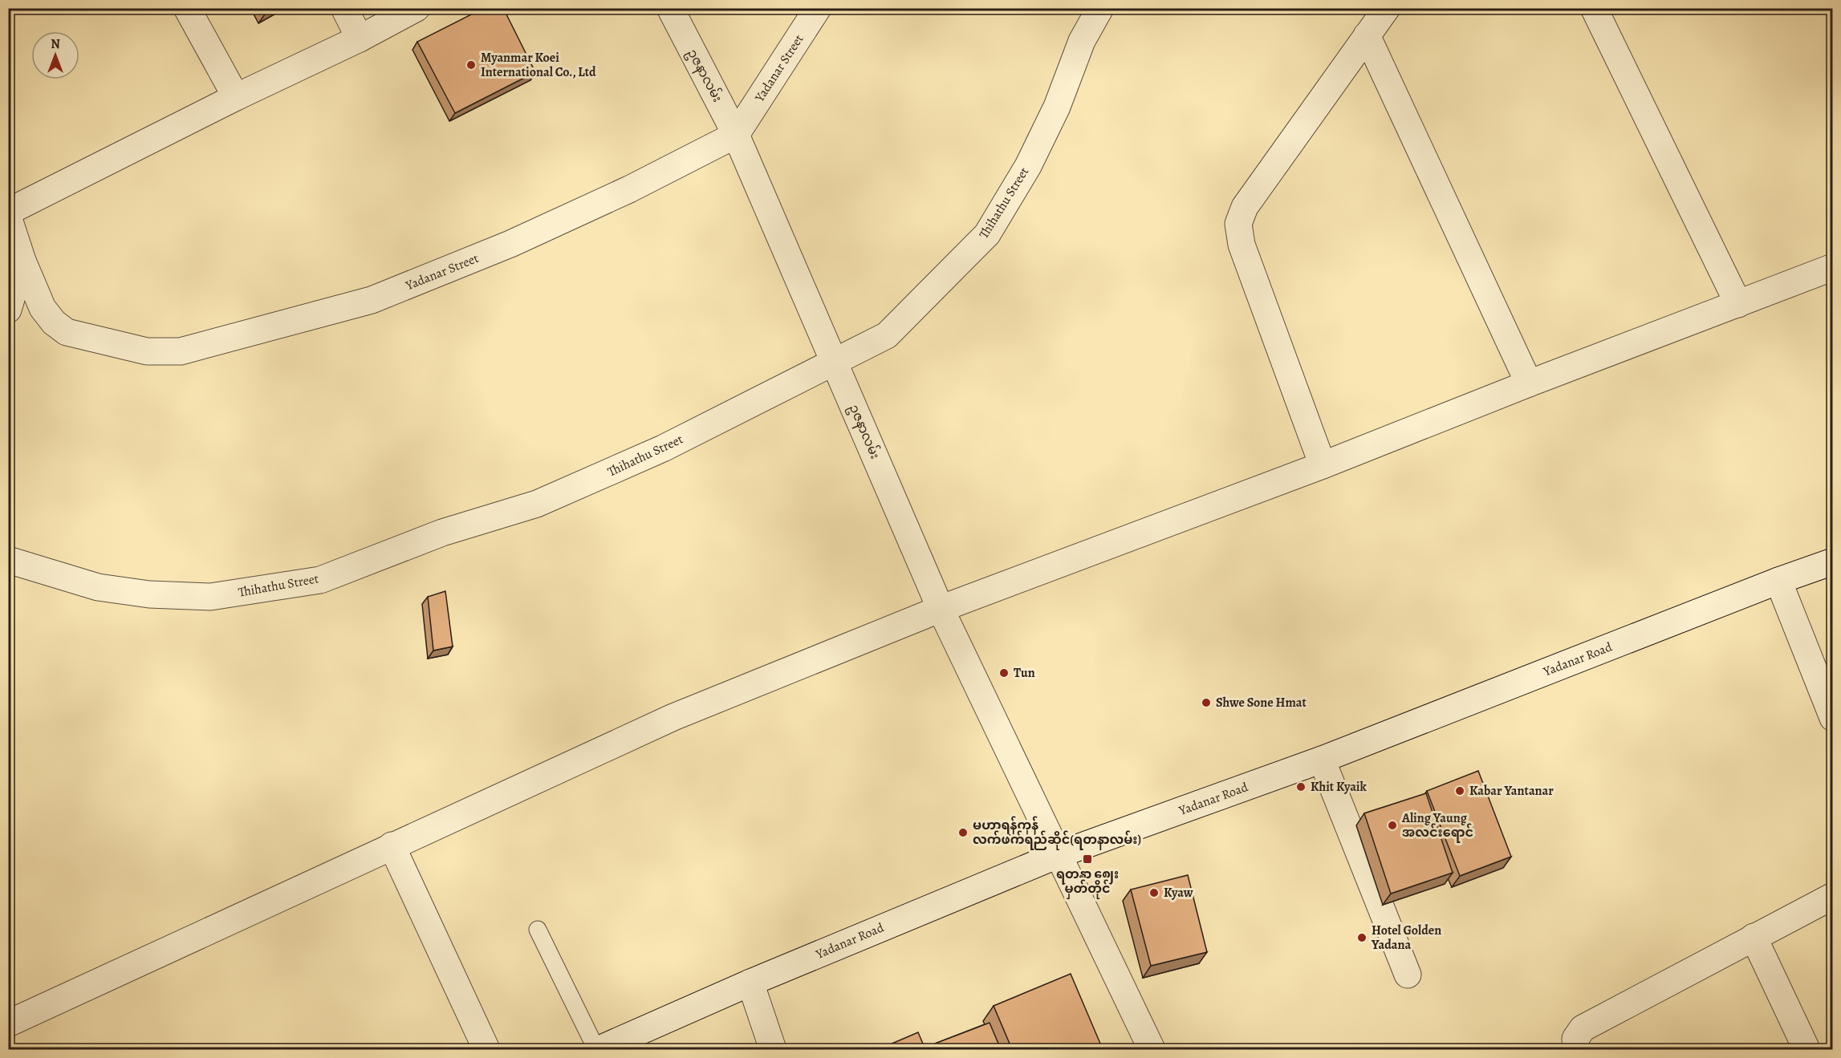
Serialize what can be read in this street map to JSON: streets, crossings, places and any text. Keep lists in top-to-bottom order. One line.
{"streets":{"street":["Yadanar Street","ဥဇနာလမ်း","Thihathu Street","Yadanar Road"]},"crossings":[["Yadanar Street","ဥဇနာလမ်း"],["ဥဇနာလမ်း","Thihathu Street"],["ဥဇနာလမ်း","Yadanar Road"]],"places":{"other":["Myanmar Koei International Co., Ltd","Tun","Shwe Sone Hmat","Khit Kyaik","Kabar Yantanar","Aling Yaung အလင်းရောင်","မဟာရန်ကုန် လက်ဖက်ရည်ဆိုင်(ရတနာလမ်း)","Kyaw","Hotel Golden Yadana"],"transit":["ရတနာ ဈေး မှတ်တိုင်"]},"north":"top"}
